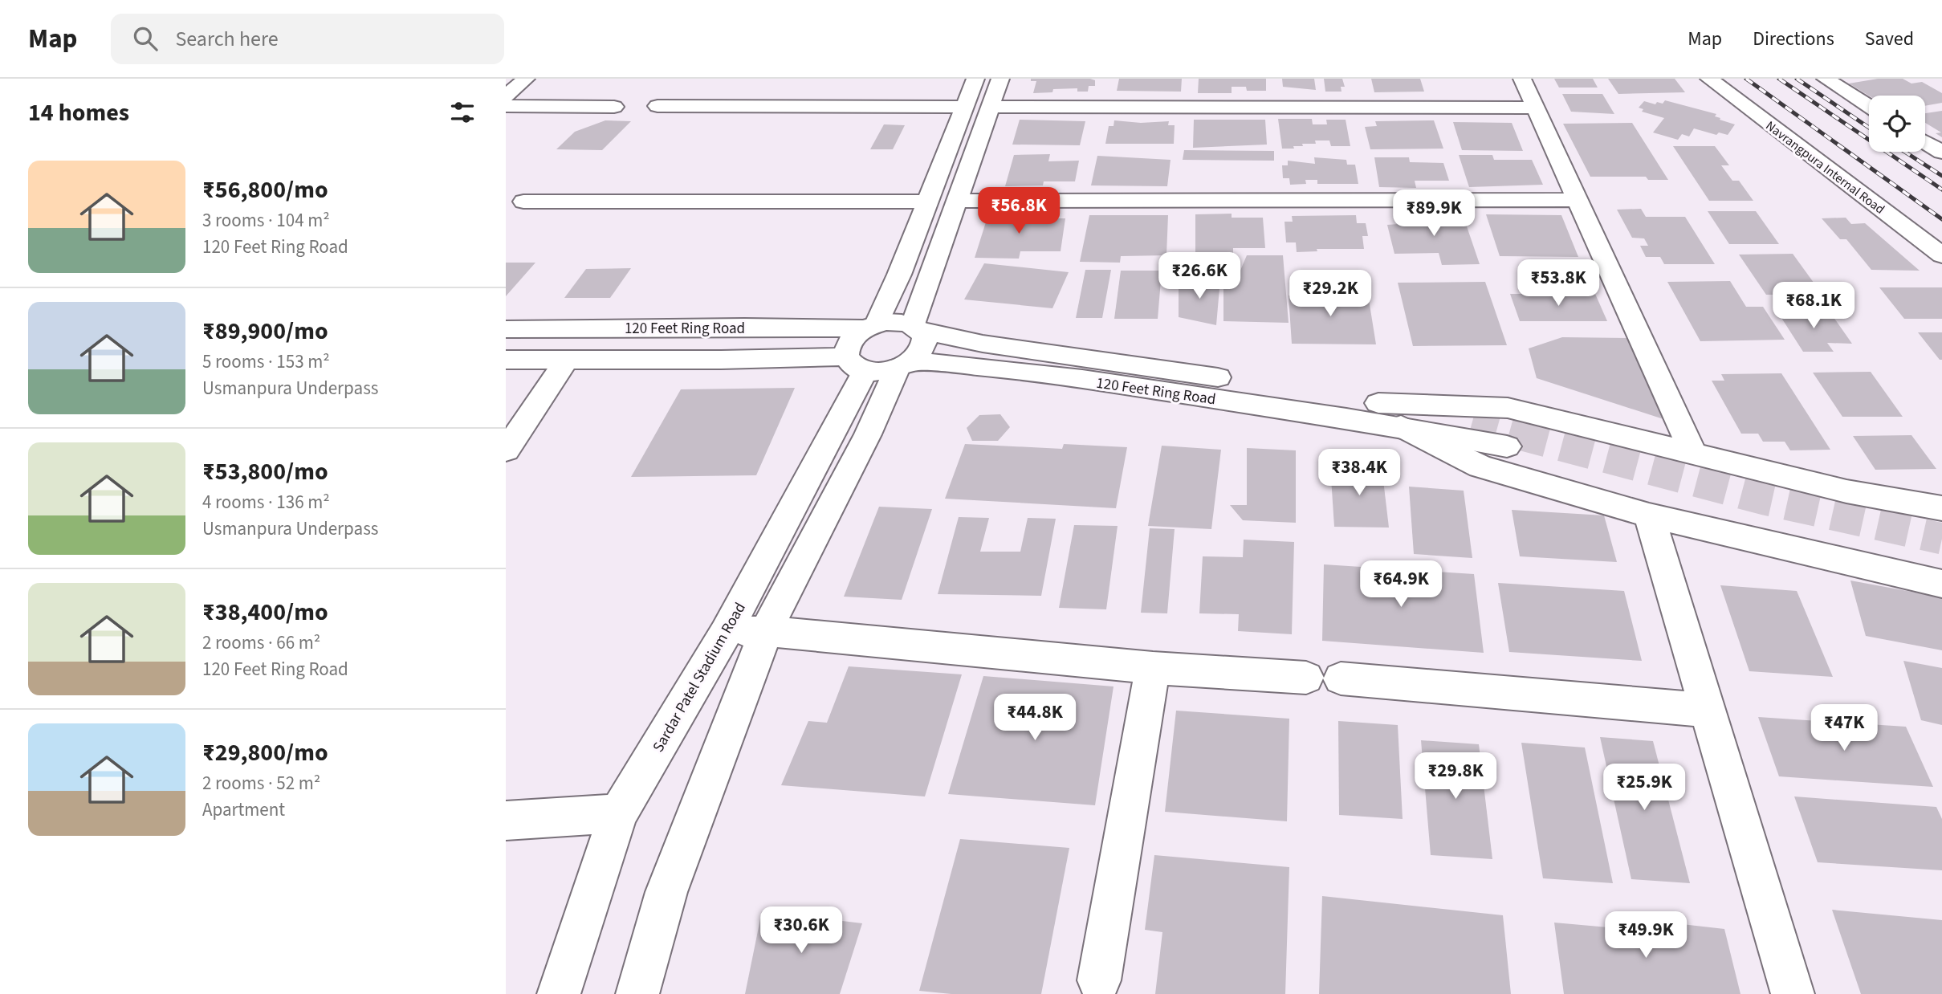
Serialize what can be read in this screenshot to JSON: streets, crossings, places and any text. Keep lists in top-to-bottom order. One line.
{"streets":{"street":["Navrangpura Internal Road","120 Feet Ring Road","Sardar Patel Stadium Road"]},"crossings":[["120 Feet Ring Road","Sardar Patel Stadium Road"]],"page":{"header":"Map","search":"Search here","nav":["Map","Directions","Saved"],"heading":"14 homes","list":[{"name":"₹56,800/mo","note":"3 rooms · 104 m² · 120 Feet Ring Road"},{"name":"₹89,900/mo","note":"5 rooms · 153 m² · Usmanpura Underpass"},{"name":"₹53,800/mo","note":"4 rooms · 136 m² · Usmanpura Underpass"},{"name":"₹38,400/mo","note":"2 rooms · 66 m² · 120 Feet Ring Road"},{"name":"₹29,800/mo","note":"2 rooms · 52 m² · Apartment"}],"price":["₹56.8K","₹89.9K","₹26.6K","₹53.8K","₹29.2K","₹68.1K","₹38.4K","₹64.9K","₹44.8K","₹47K","₹29.8K","₹25.9K","₹30.6K","₹49.9K"]}}
